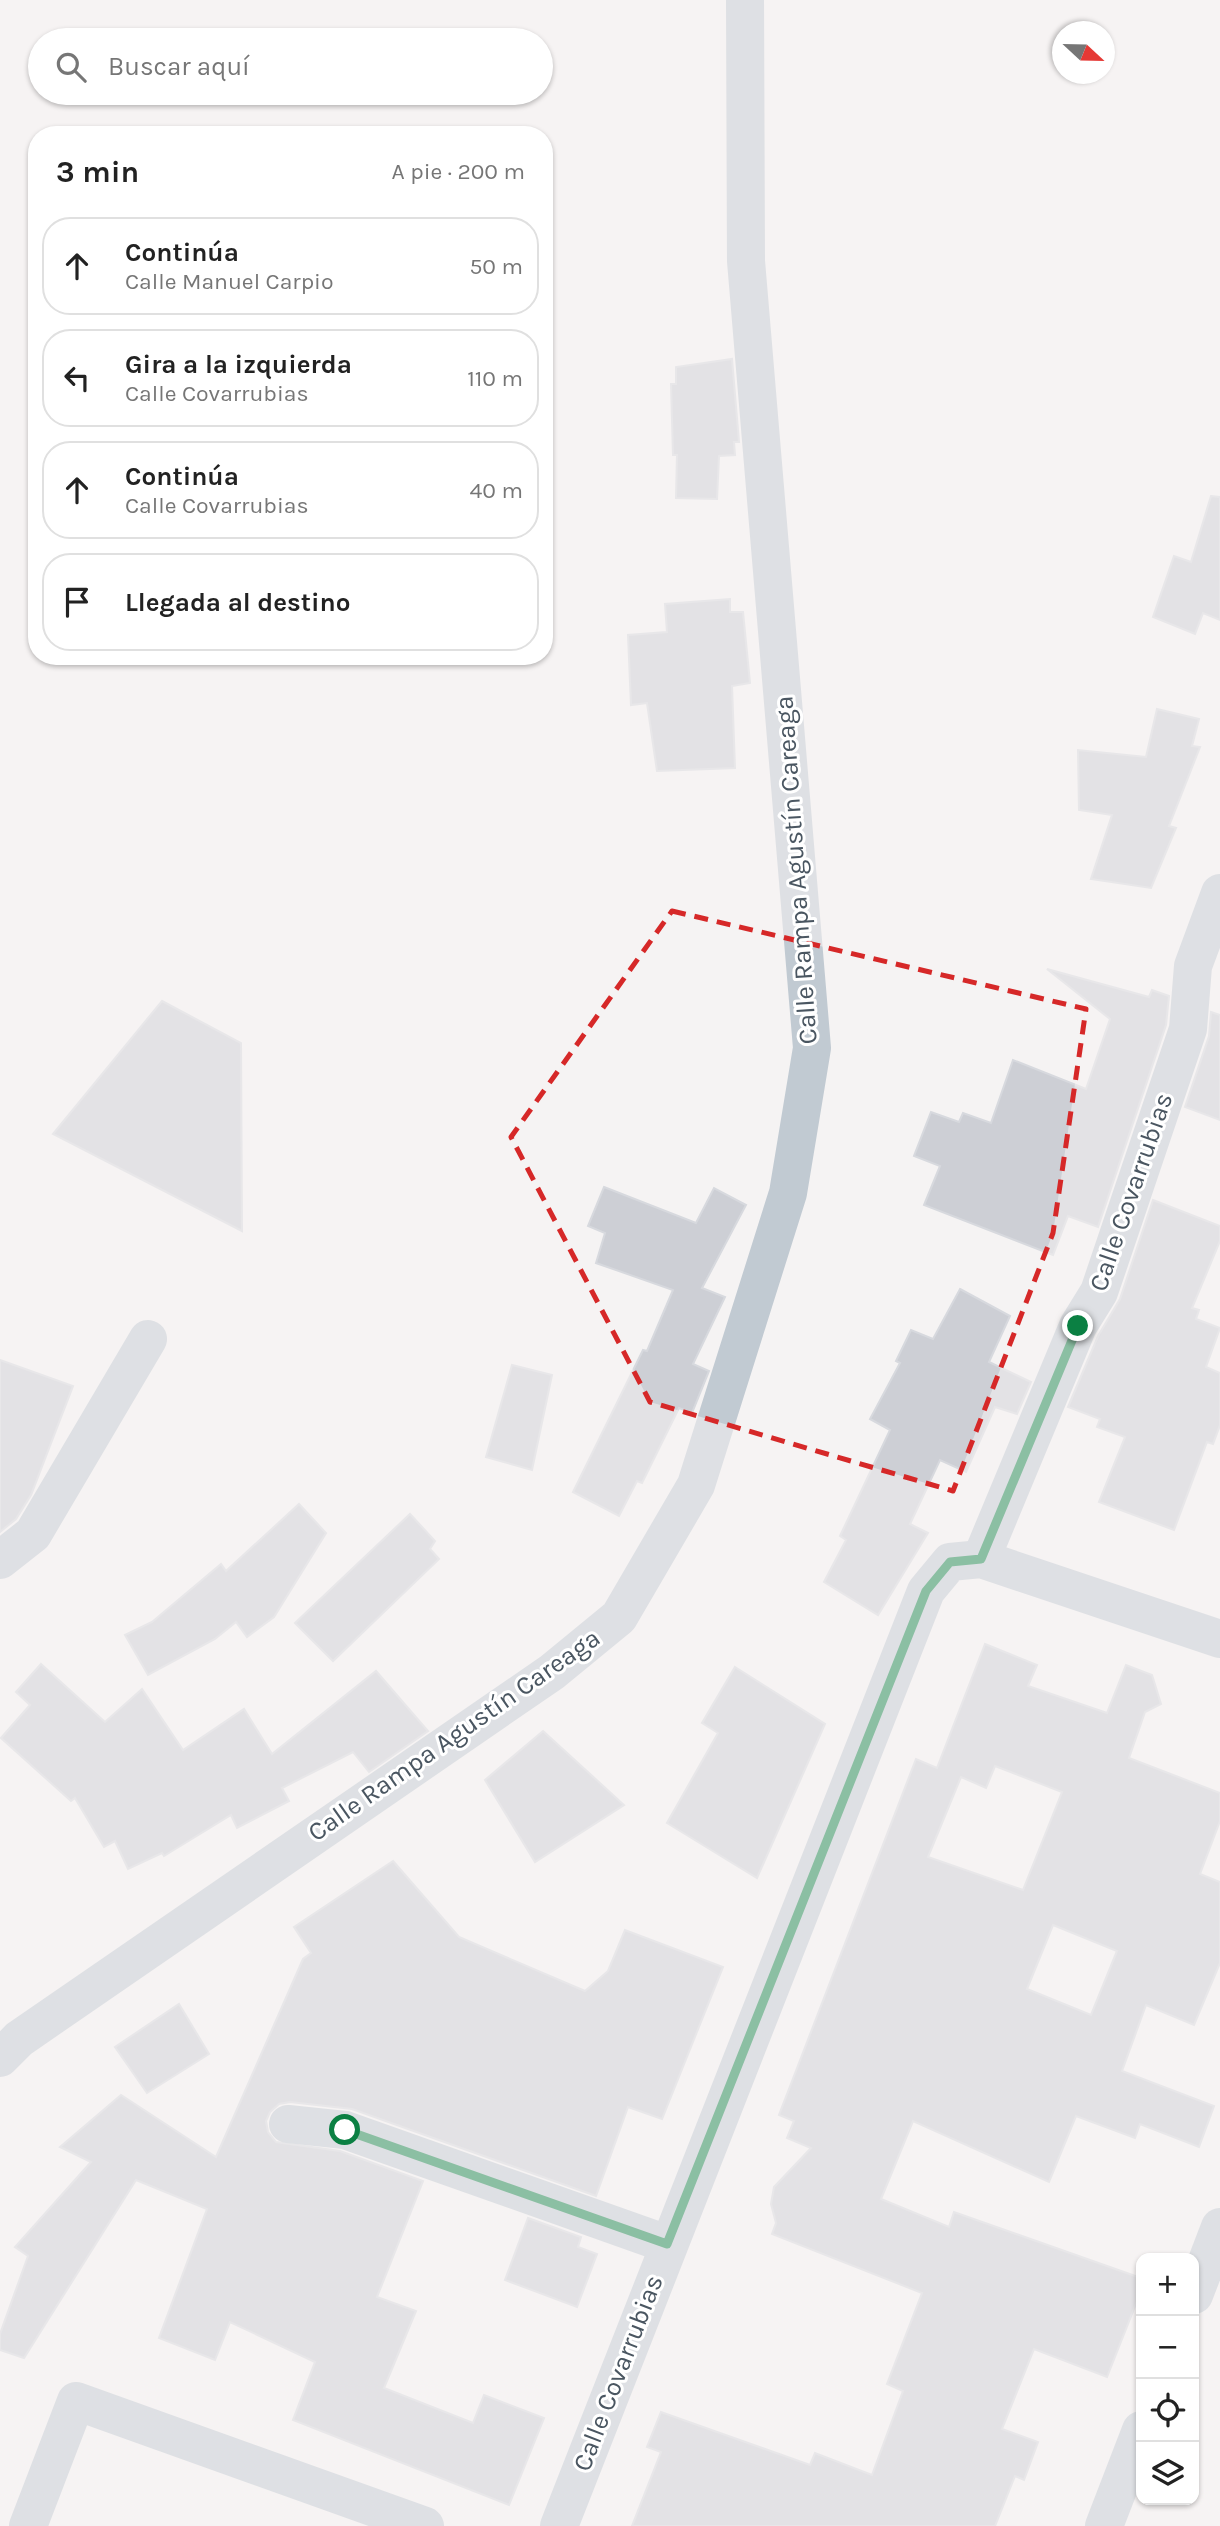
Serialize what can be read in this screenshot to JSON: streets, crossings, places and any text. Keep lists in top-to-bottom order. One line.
{"streets":{"street":["Calle Rampa Agustín Careaga","Calle Covarrubias"]},"north":"right","page":{"search":"Buscar aquí","heading":["3 min","A pie · 200 m"],"list":[["Continúa","Calle Manuel Carpio","50 m"],["Gira a la izquierda","Calle Covarrubias","110 m"],["Continúa","Calle Covarrubias","40 m"],"Llegada al destino"],"map_buttons":["+","−"]}}
